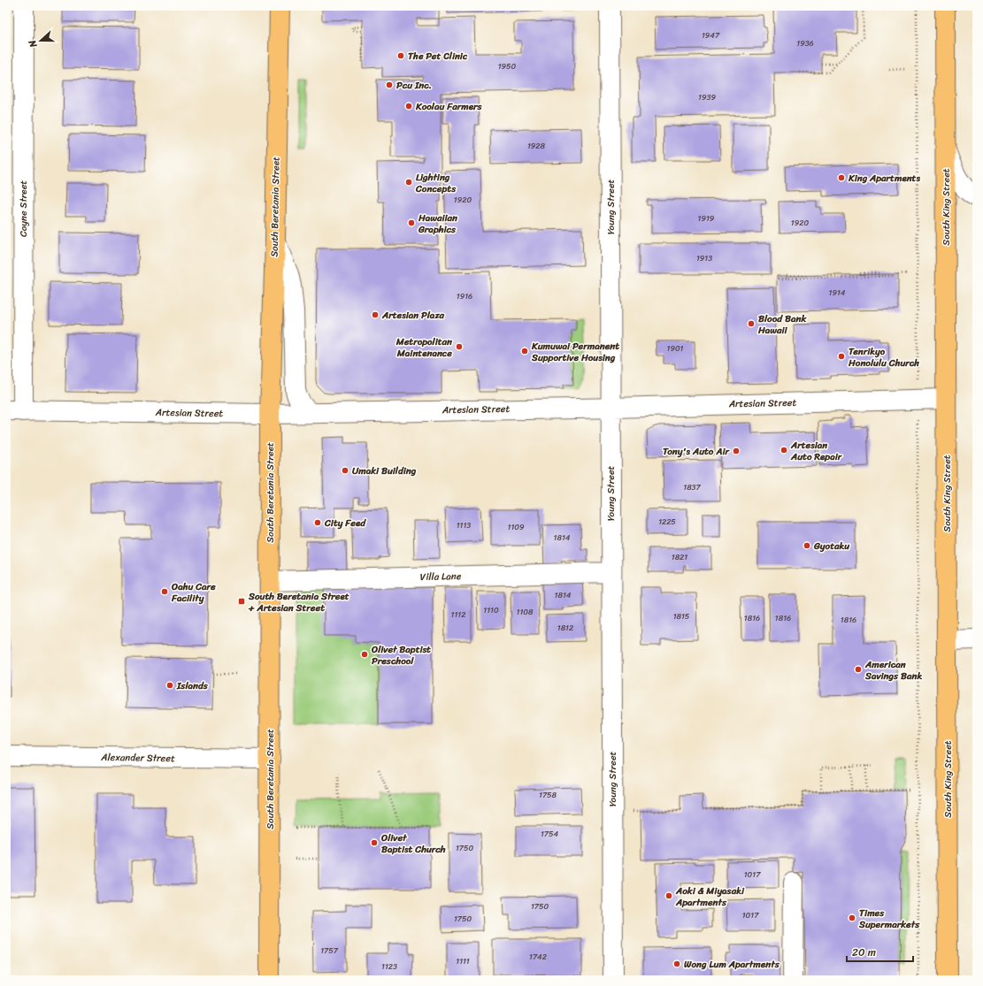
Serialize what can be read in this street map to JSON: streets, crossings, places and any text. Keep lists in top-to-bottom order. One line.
{"streets":{"main road":["South Beretania Street","South King Street"],"street":["Young Street","Coyne Street","Artesian Street","Villa Lane","Alexander Street"]},"crossings":[["South Beretania Street","Artesian Street"],["South Beretania Street","Villa Lane"],["South Beretania Street","Alexander Street"],["Young Street","Artesian Street"],["Young Street","Villa Lane"],["South King Street","Artesian Street"],["Coyne Street","Artesian Street"]],"places":{"other":["The Pet Clinic","Pcu Inc.","Koolau Farmers","King Apartments","Lighting Concepts","Hawaiian Graphics","Artesian Plaza","Blood Bank Hawaii","Metropolitan Maintenance","Kumuwai Permanent Supportive Housing","Tenrikyo Honolulu Church","Artesian Auto Repair","Tony's Auto Air","Umaki Building","City Feed","Gyotaku","Oahu Care Facility","Olivet Baptist Preschool","American Savings Bank","Islands","Olivet Baptist Church","Aoki & Miyasaki Apartments","Times Supermarkets","Wong Lum Apartments"],"transit":["South Beretania Street + Artesian Street"]},"house_numbers":["1947","1936","1950","1939","1928","1920","1919","1920","1913","1914","1916","1901","1837","1225","1113","1109","1814","1821","1814","1110","1108","1112","1815","1816","1816","1816","1812","1758","1754","1750","1017","1750","1017","1750","1757","1742","1111","1123"],"scale_bar":"20 m","north":"left"}
